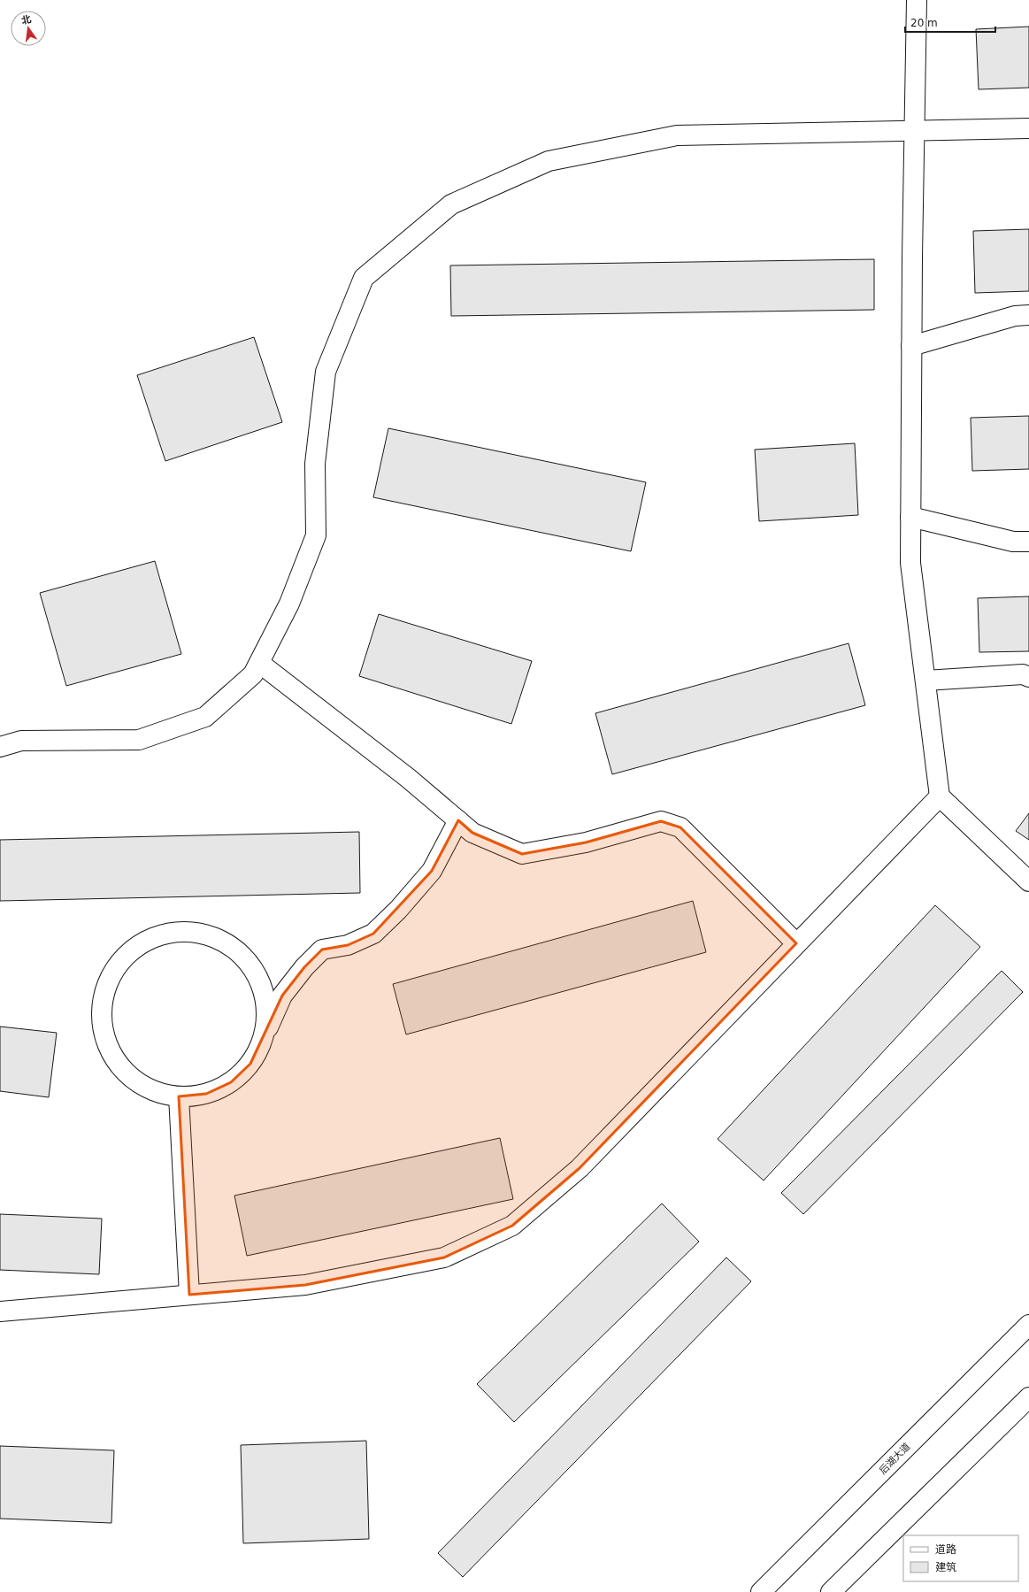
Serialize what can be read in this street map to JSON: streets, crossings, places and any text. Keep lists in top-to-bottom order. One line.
{"streets":{"street":["后湖大道"]},"legend":["道路","建筑"],"scale_bar":"20 m","north":"top"}
